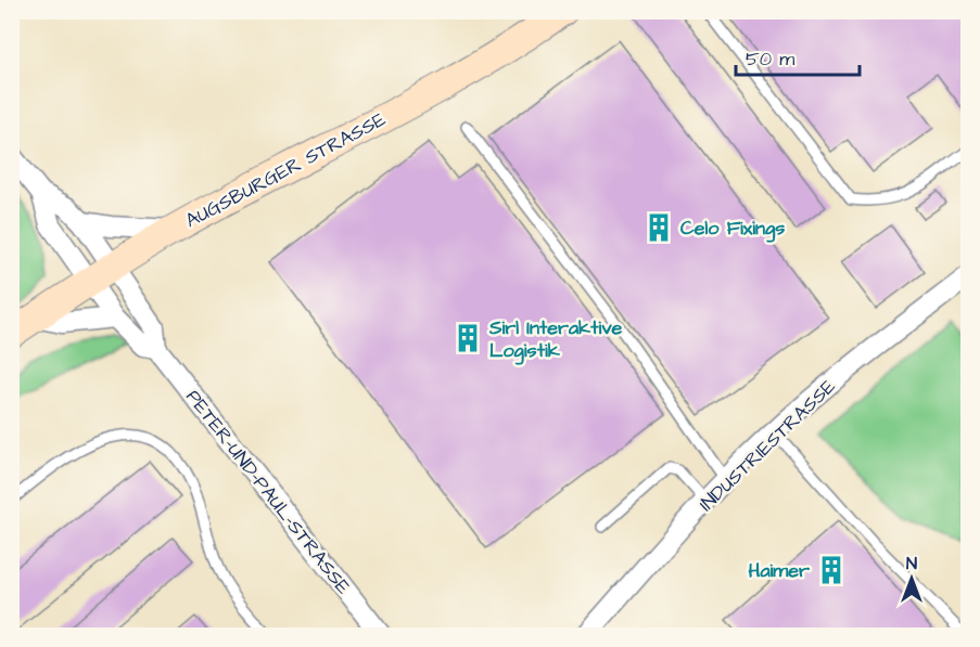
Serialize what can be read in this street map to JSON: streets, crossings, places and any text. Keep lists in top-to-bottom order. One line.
{"streets":{"main road":["AUGSBURGER STRASSE"],"street":["INDUSTRIESTRASSE","PETER-UND-PAUL-STRASSE"]},"crossings":[["AUGSBURGER STRASSE","PETER-UND-PAUL-STRASSE"]],"places":{"building":["Celo Fixings","Sirl Interaktive Logistik","Haimer"]},"scale_bar":"50 m","north":"top"}
